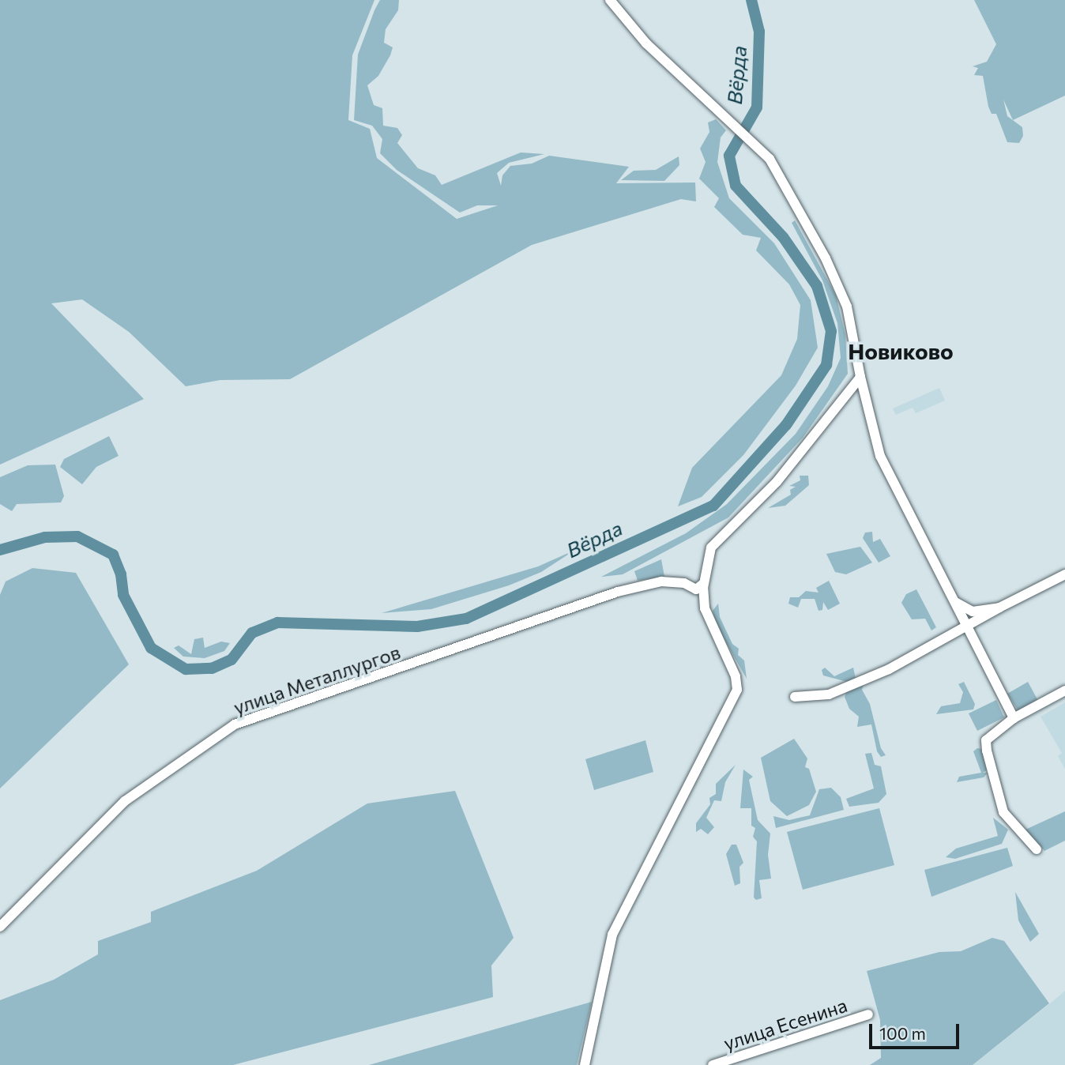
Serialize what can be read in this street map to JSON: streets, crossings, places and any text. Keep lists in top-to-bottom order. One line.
{"streets":{"street":["улица Металлургов","улица Есенина"]},"districts":["Новиково"],"water":["Вёрда"],"scale_bar":"100 m"}
